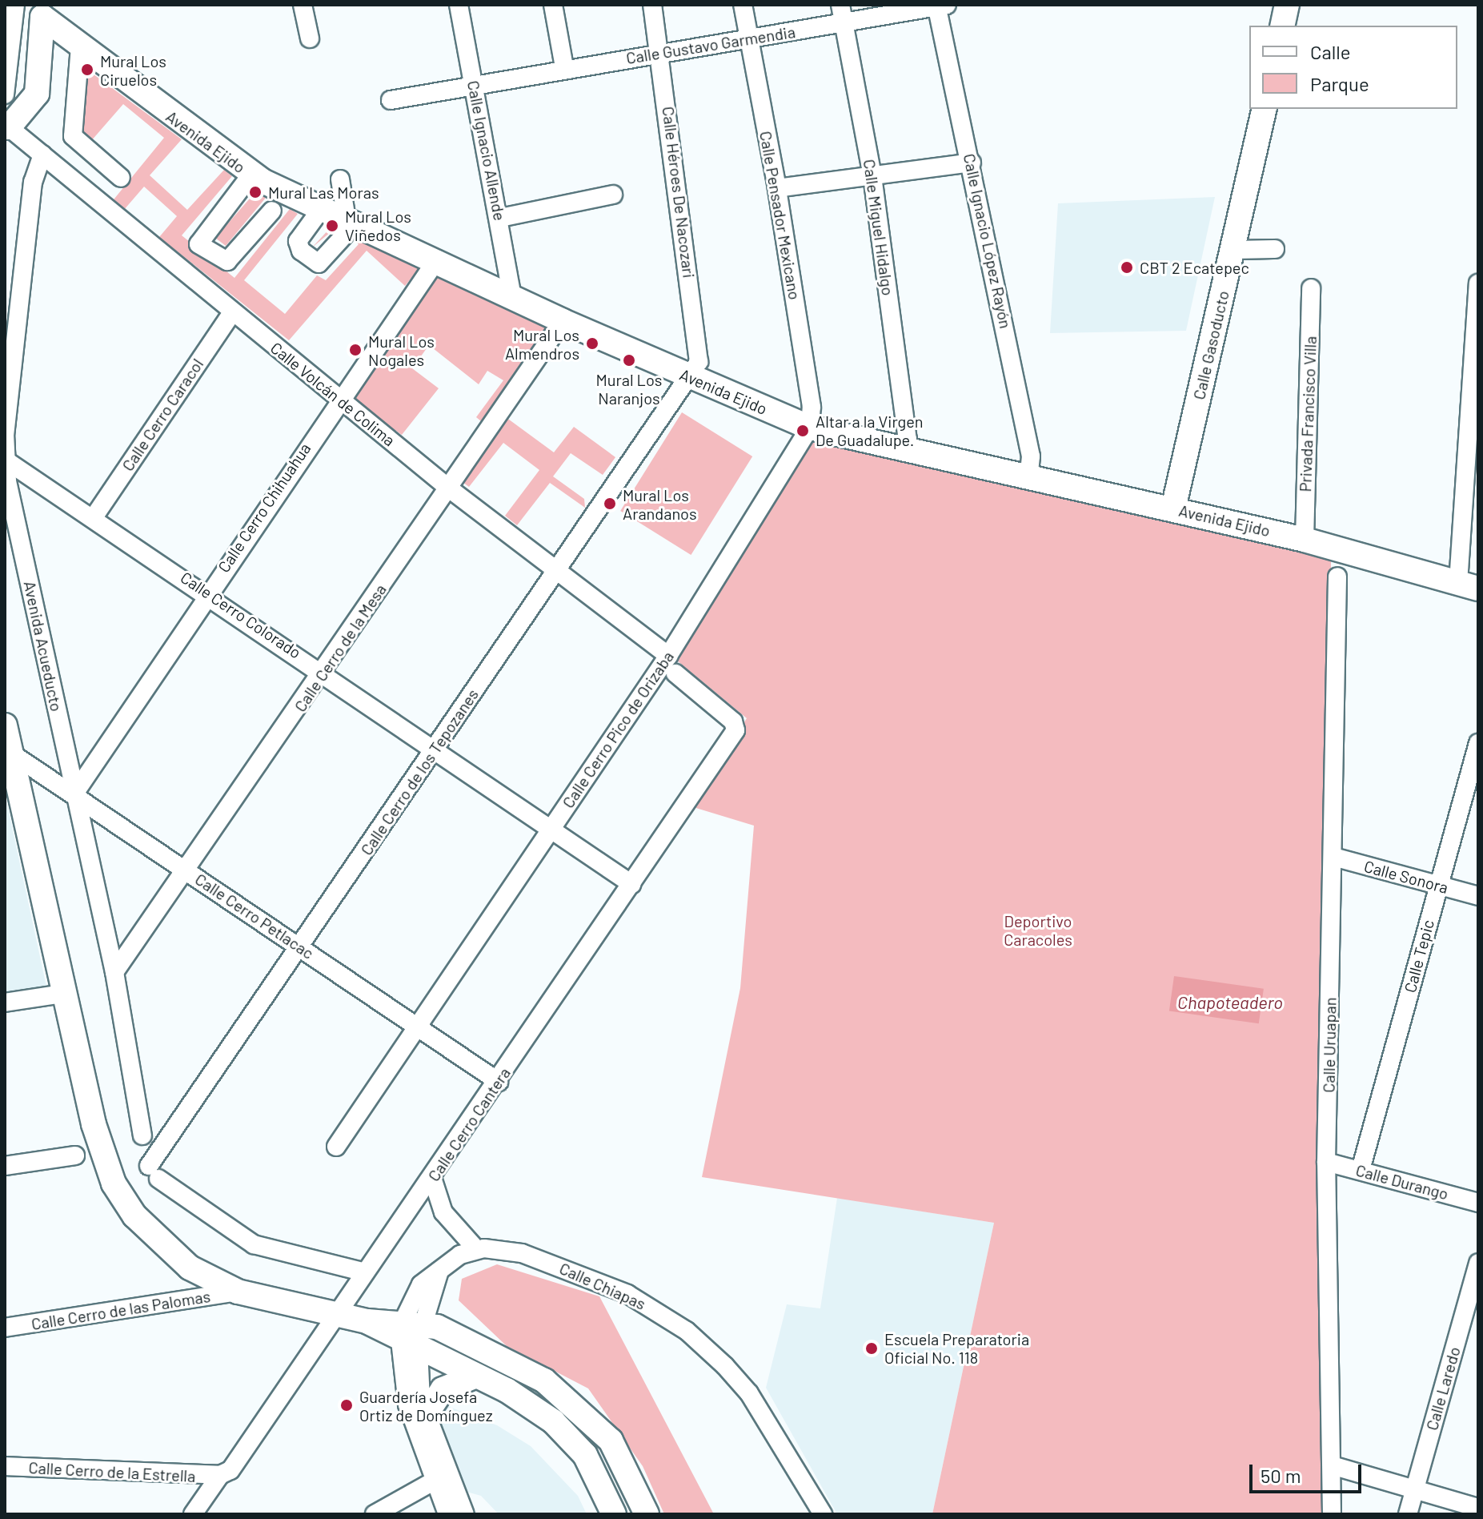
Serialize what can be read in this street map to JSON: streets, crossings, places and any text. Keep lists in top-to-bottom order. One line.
{"streets":{"main road":["Avenida Ejido","Calle Gasoducto"],"street":["Calle Gustavo Garmendia","Calle Ignacio Allende","Calle Héroes De Nacozari","Calle Pensador Mexicano","Calle Miguel Hidalgo","Calle Ignacio López Rayón","Calle Volcán de Colima","Privada Francisco Villa","Calle Cerro Caracol","Calle Cerro Chihuahua","Calle Cerro Colorado","Avenida Acueducto","Calle Cerro de la Mesa","Calle Cerro Pico de Orizaba","Calle Cerro de los Tepozanes","Calle Sonora","Calle Cerro Petlacac","Calle Tepic","Calle Uruapan","Calle Cerro Cantera","Calle Durango","Calle Chiapas","Calle Cerro de las Palomas","Calle Laredo","Calle Cerro de la Estrella"]},"crossings":[["Calle Gustavo Garmendia","Calle Ignacio Allende"],["Calle Gustavo Garmendia","Calle Héroes De Nacozari"],["Calle Gustavo Garmendia","Calle Pensador Mexicano"],["Calle Gustavo Garmendia","Calle Miguel Hidalgo"],["Calle Gustavo Garmendia","Calle Ignacio López Rayón"],["Avenida Ejido","Calle Ignacio Allende"],["Avenida Ejido","Calle Héroes De Nacozari"],["Avenida Ejido","Calle Pensador Mexicano"],["Avenida Ejido","Calle Miguel Hidalgo"],["Avenida Ejido","Calle Ignacio López Rayón"],["Avenida Ejido","Calle Gasoducto"],["Avenida Ejido","Calle Volcán de Colima"],["Avenida Ejido","Privada Francisco Villa"],["Avenida Ejido","Calle Cerro Chihuahua"],["Avenida Ejido","Calle Cerro de la Mesa"],["Avenida Ejido","Calle Cerro Pico de Orizaba"],["Avenida Ejido","Calle Cerro de los Tepozanes"],["Calle Héroes De Nacozari","Calle Cerro de los Tepozanes"],["Calle Pensador Mexicano","Calle Cerro Pico de Orizaba"],["Calle Volcán de Colima","Calle Cerro Caracol"],["Calle Volcán de Colima","Calle Cerro Chihuahua"],["Calle Volcán de Colima","Avenida Acueducto"],["Calle Volcán de Colima","Calle Cerro de la Mesa"],["Calle Volcán de Colima","Calle Cerro Pico de Orizaba"],["Calle Volcán de Colima","Calle Cerro de los Tepozanes"],["Calle Cerro Caracol","Calle Cerro Colorado"],["Calle Cerro Chihuahua","Calle Cerro Colorado"],["Calle Cerro Chihuahua","Avenida Acueducto"],["Calle Cerro Chihuahua","Calle Cerro Petlacac"],["Calle Cerro Colorado","Avenida Acueducto"],["Calle Cerro Colorado","Calle Cerro de la Mesa"],["Calle Cerro Colorado","Calle Cerro Pico de Orizaba"],["Calle Cerro Colorado","Calle Cerro de los Tepozanes"],["Calle Cerro Colorado","Calle Cerro Cantera"],["Avenida Acueducto","Calle Cerro de la Mesa"],["Avenida Acueducto","Calle Cerro Petlacac"],["Calle Cerro de la Mesa","Calle Cerro Petlacac"],["Calle Cerro Pico de Orizaba","Calle Cerro Petlacac"],["Calle Cerro de los Tepozanes","Calle Cerro Petlacac"],["Calle Cerro de los Tepozanes","Calle Cerro Cantera"],["Calle Sonora","Calle Tepic"],["Calle Sonora","Calle Uruapan"],["Calle Cerro Petlacac","Calle Cerro Cantera"],["Calle Tepic","Calle Durango"],["Calle Uruapan","Calle Durango"],["Calle Cerro Cantera","Calle Cerro de la Estrella"]],"water":["Chapoteadero"],"parks":["Deportivo Caracoles"],"places":["Mural Los Ciruelos","Mural Las Moras","Mural Los Viñedos","CBT 2 Ecatepec","Mural Los Almendros","Mural Los Nogales","Mural Los Naranjos","Altar a la Virgen De Guadalupe.","Mural Los Arandanos","Escuela Preparatoria Oficial No. 118","Guardería Josefa Ortiz de Domínguez"],"legend":["Calle","Parque"],"scale_bar":"50 m"}
